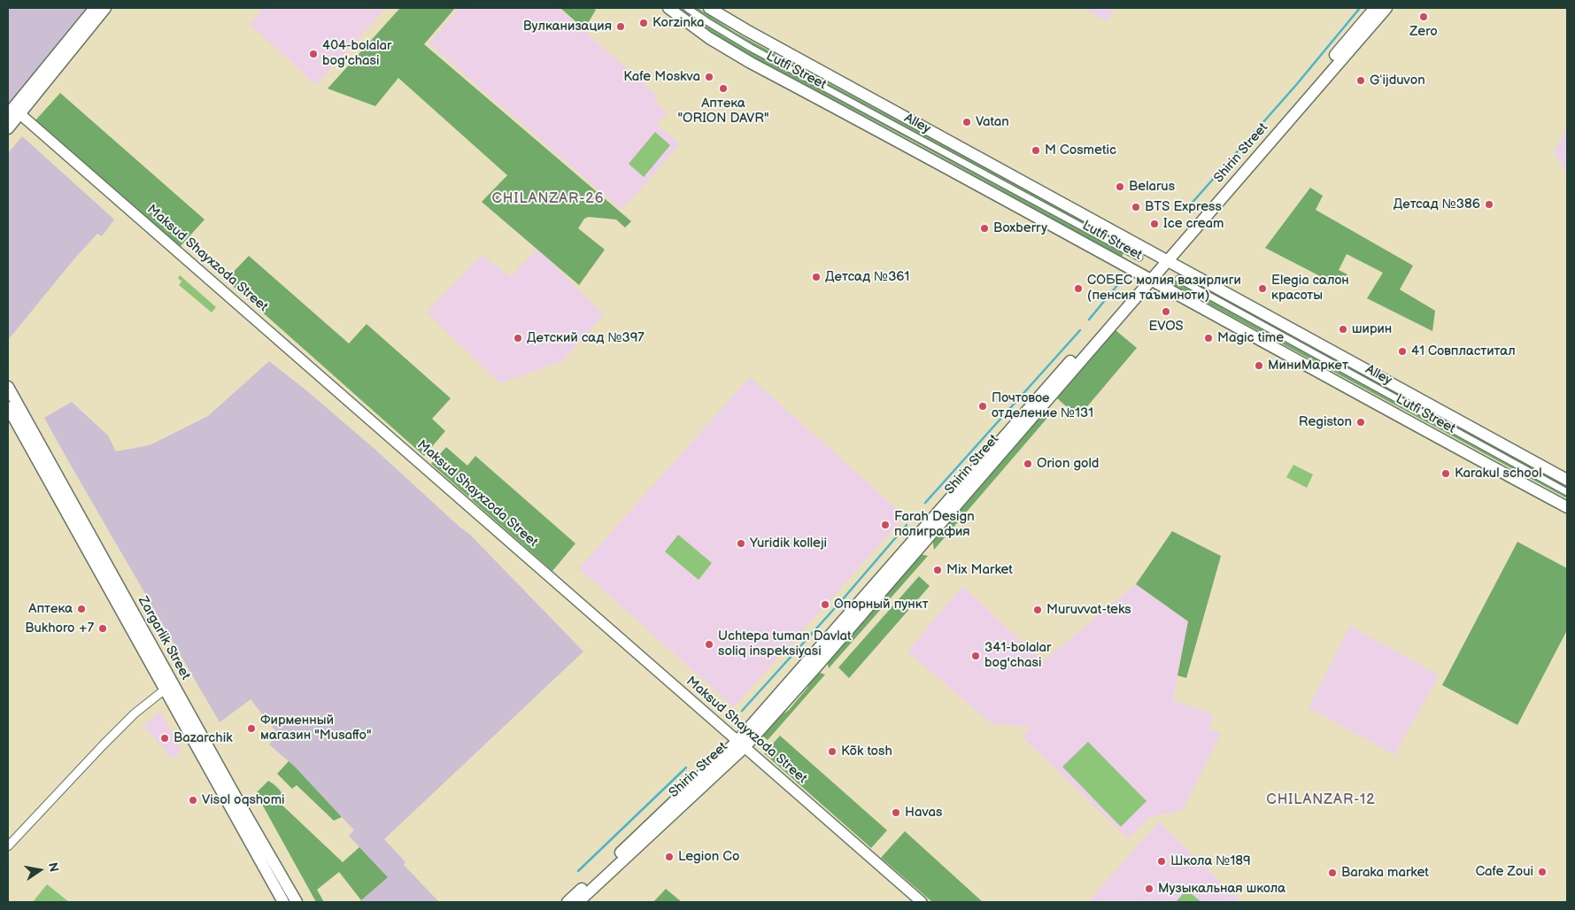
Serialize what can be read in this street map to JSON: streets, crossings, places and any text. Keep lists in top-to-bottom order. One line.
{"streets":{"main road":["Lutfi Street","Shirin Street","Zargarlik Street"],"street":["Alley","Maksud Shayxzoda Street"]},"crossings":[["Lutfi Street","Shirin Street"],["Shirin Street","Maksud Shayxzoda Street"]],"districts":["CHILANZAR-26","CHILANZAR-12"],"places":["Zero","Korzinka","Вулканизация","404-bolalar bog'chasi","Kafe Moskva","Gʻijduvon","Аптека \"ORION DAVR\"","Vatan","M Cosmetic","Belarus","Детсад №386","BTS Express","Ice cream","Boxberry","Детсад №361","СОБЕС молия вазирлиги (пенсия таъминоти)","Elegia салон красоты","EVOS","ширин","Детский сад №397","Magic time","41 Совпластитал","МиниМаркет","Почтовое отделение №131","Registon","Orion gold","Karakul school","Farah Design полиграфия","Yuridik kolleji","Mix Market","Опорный пункт","Аптека","Muruvvat-teks","Bukhoro +7","Uchtepa tuman Davlat soliq inspeksiyasi","341-bolalar bog'chasi","Фирменный магазин \"Musaffo\"","Bazarchik","Kõk tosh","Visol oqshomi","Havas","Legion Co","Школа №189","Cafe Zoui","Baraka market","Музыкальная школа"],"north":"right"}
